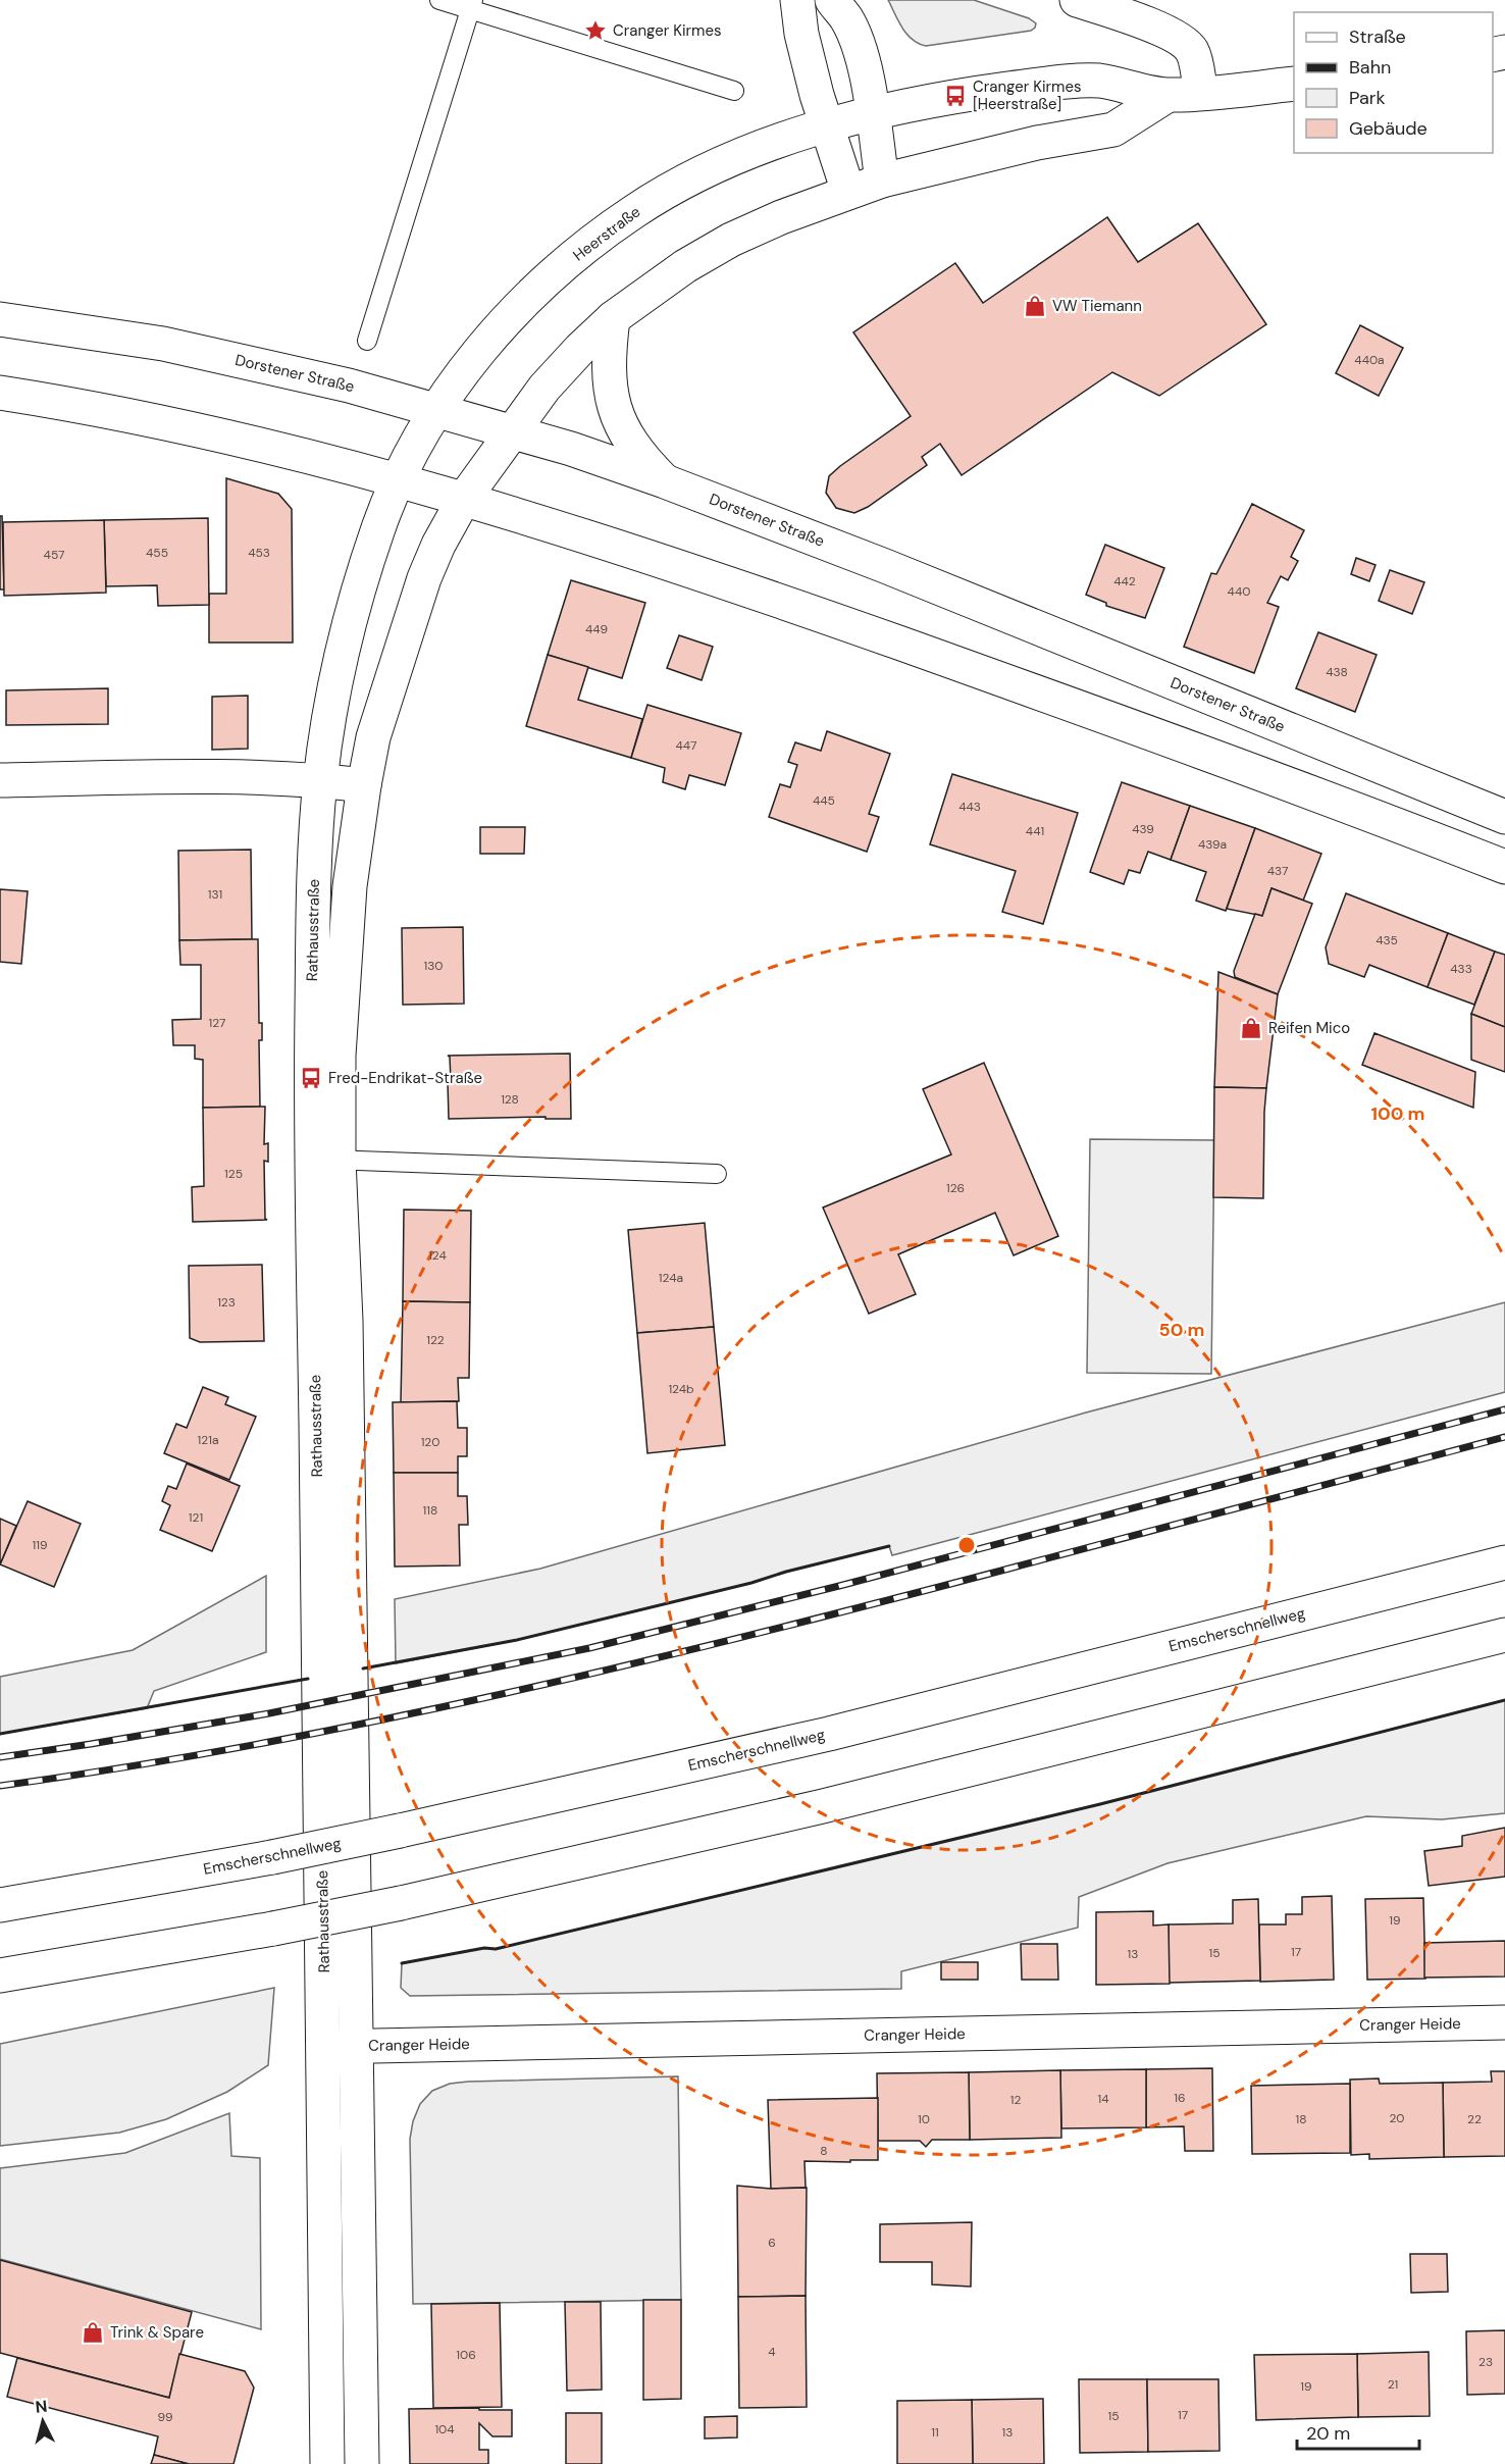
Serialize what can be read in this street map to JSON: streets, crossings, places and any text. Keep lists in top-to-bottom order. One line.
{"streets":{"main road":["Heerstraße","Dorstener Straße","Rathausstraße","Emscherschnellweg","Cranger Heide"]},"crossings":[["Heerstraße","Dorstener Straße"],["Heerstraße","Rathausstraße"],["Dorstener Straße","Rathausstraße"],["Rathausstraße","Cranger Heide"]],"places":{"place":["Cranger Kirmes"],"bus stop":["Cranger Kirmes [Heerstraße]","Fred-Endrikat-Straße"],"shop":["VW Tiemann","Reifen Mico","Trink & Spare"]},"house_numbers":["440a","455","453","457","442","440","449","438","447","445","443","439","441","439a","437","131","435","130","433","127","128","125","126","124","124a","123","122","124b","121a","120","118","121","119","19","17","15","13","16","14","12","20","10","18","22","8","6","4","106","23","21","19","17","15","99","104","11","13"],"legend":["Straße","Bahn","Park","Gebäude"],"scale_bar":"20 m","north":"top","rings":["100 m","50 m"]}
